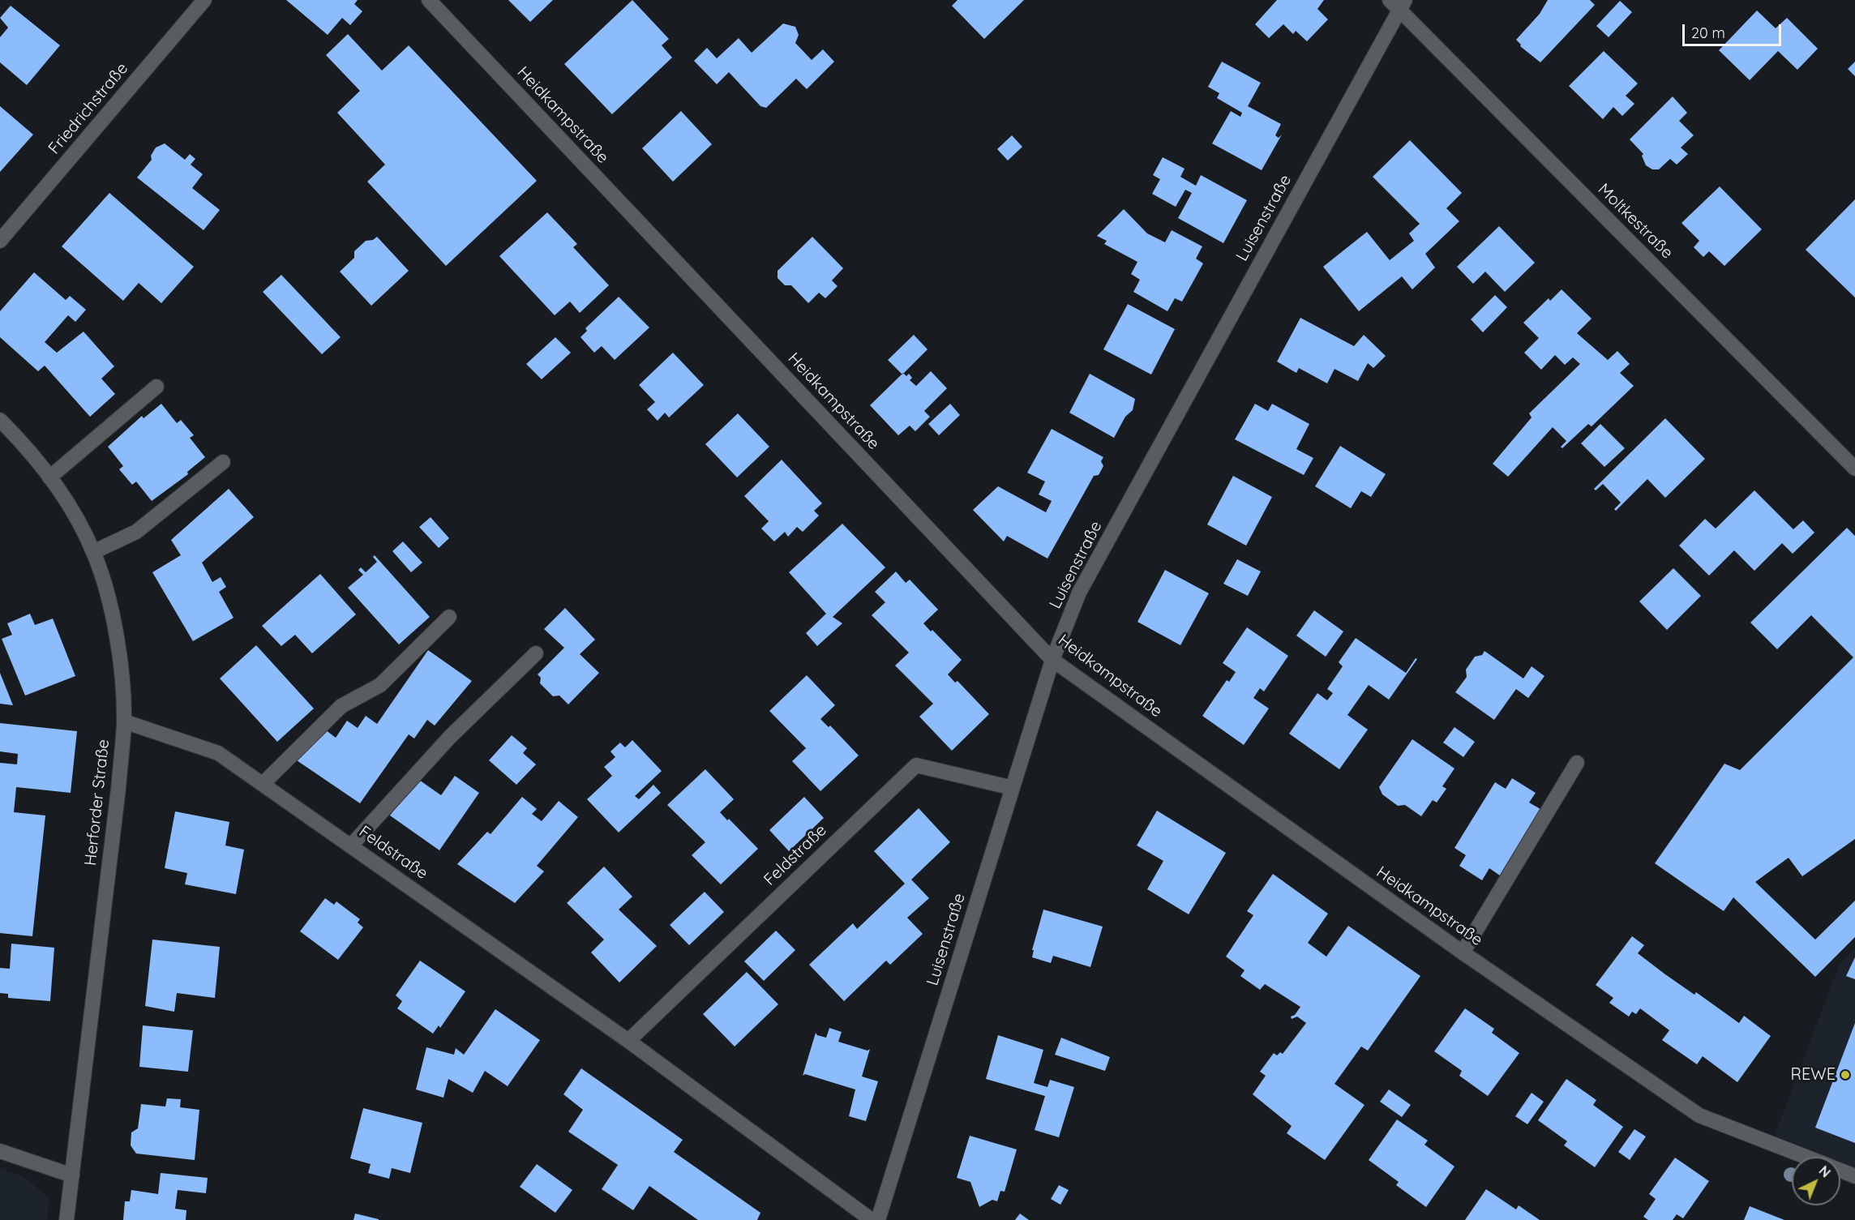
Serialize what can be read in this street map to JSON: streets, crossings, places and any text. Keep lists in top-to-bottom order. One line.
{"streets":{"street":["Friedrichstraße","Heidkampstraße","Luisenstraße","Moltkestraße","Herforder Straße","Feldstraße"]},"crossings":[["Heidkampstraße","Luisenstraße"],["Luisenstraße","Moltkestraße"],["Luisenstraße","Feldstraße"],["Herforder Straße","Feldstraße"]],"places":["REWE"],"scale_bar":"20 m","north":"top right"}
